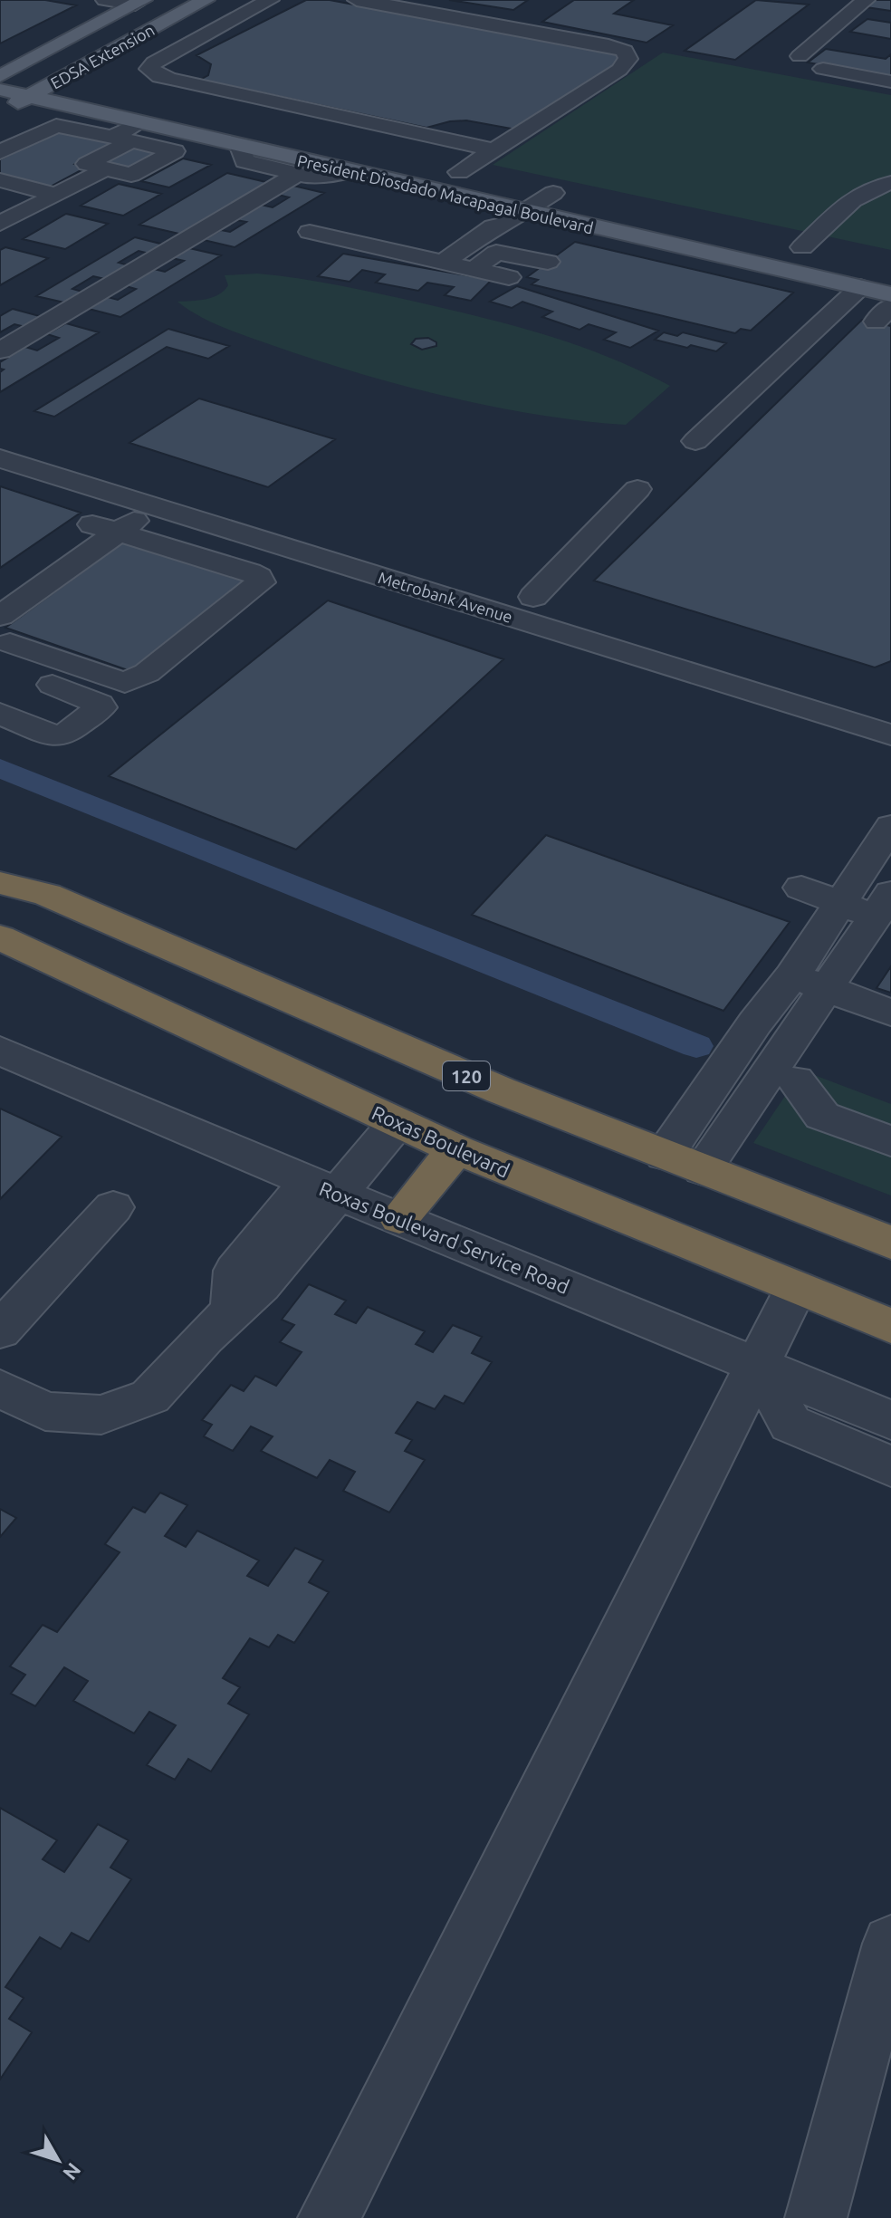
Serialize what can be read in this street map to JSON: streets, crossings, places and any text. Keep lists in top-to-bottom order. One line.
{"streets":{"highway":["120","Roxas Boulevard"],"main road":["EDSA Extension","President Diosdado Macapagal Boulevard"],"street":["Metrobank Avenue","Roxas Boulevard Service Road"]},"crossings":[["EDSA Extension","President Diosdado Macapagal Boulevard"]],"north":"bottom right"}
